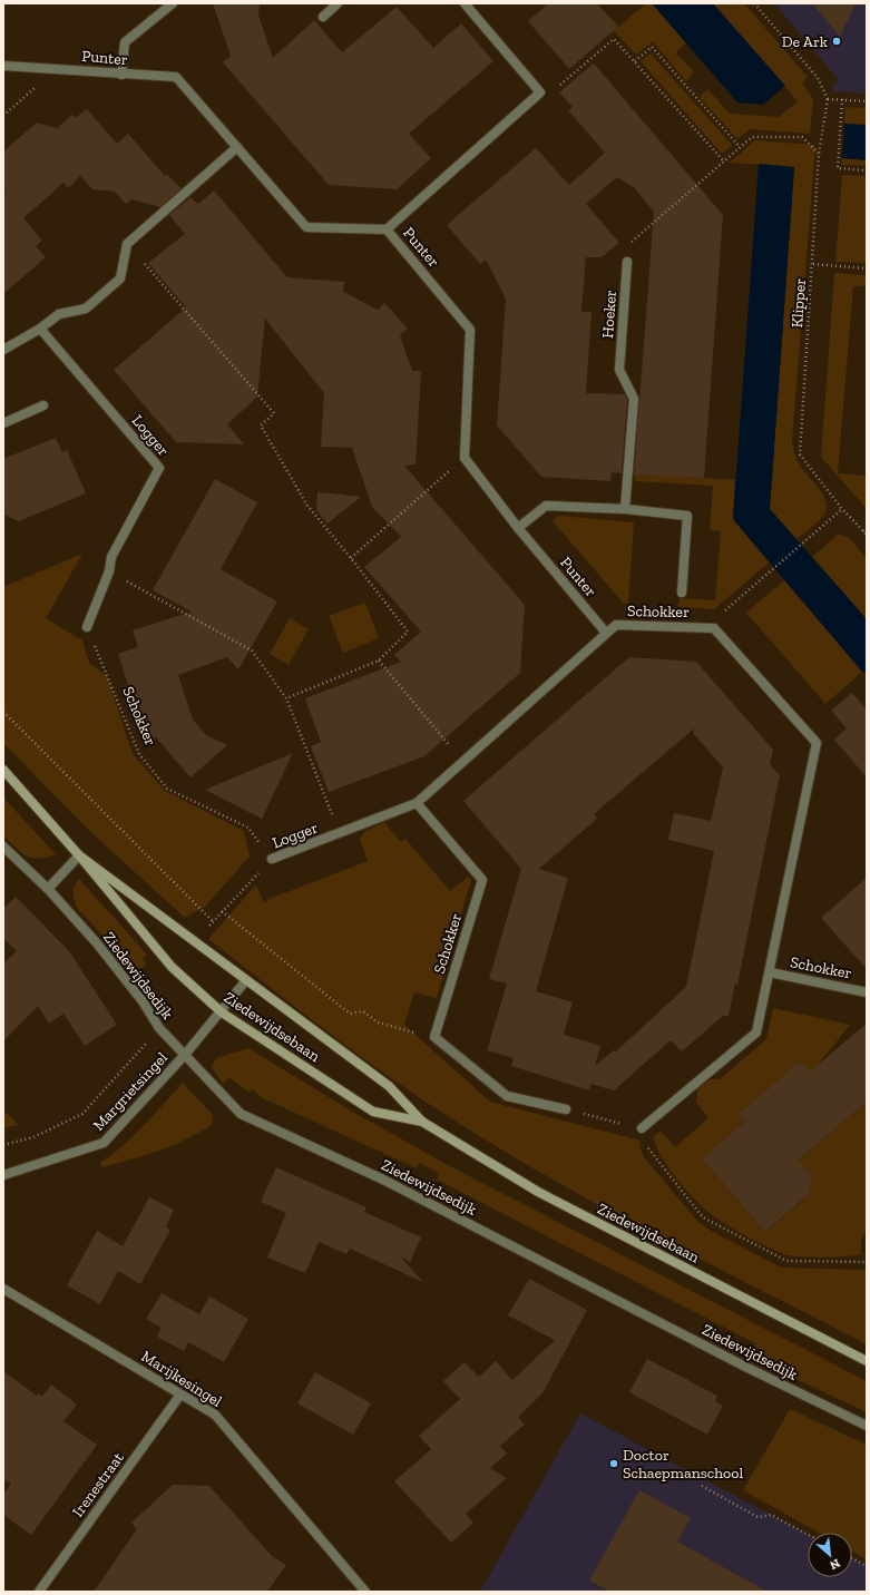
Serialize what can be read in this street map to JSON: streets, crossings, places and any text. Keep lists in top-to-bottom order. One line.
{"streets":{"street":["Punter","Hoeker","Logger","Schokker","Ziedewijdsedijk","Ziedewijdsebaan","Margrietsingel","Marijkesingel","Irenestraat"],"path":["Klipper"]},"crossings":[["Punter","Schokker"],["Logger","Schokker"],["Logger","Ziedewijdsebaan"],["Ziedewijdsedijk","Margrietsingel"],["Ziedewijdsebaan","Margrietsingel"],["Marijkesingel","Irenestraat"]],"places":["De Ark","Doctor Schaepmanschool"],"north":"bottom right"}
